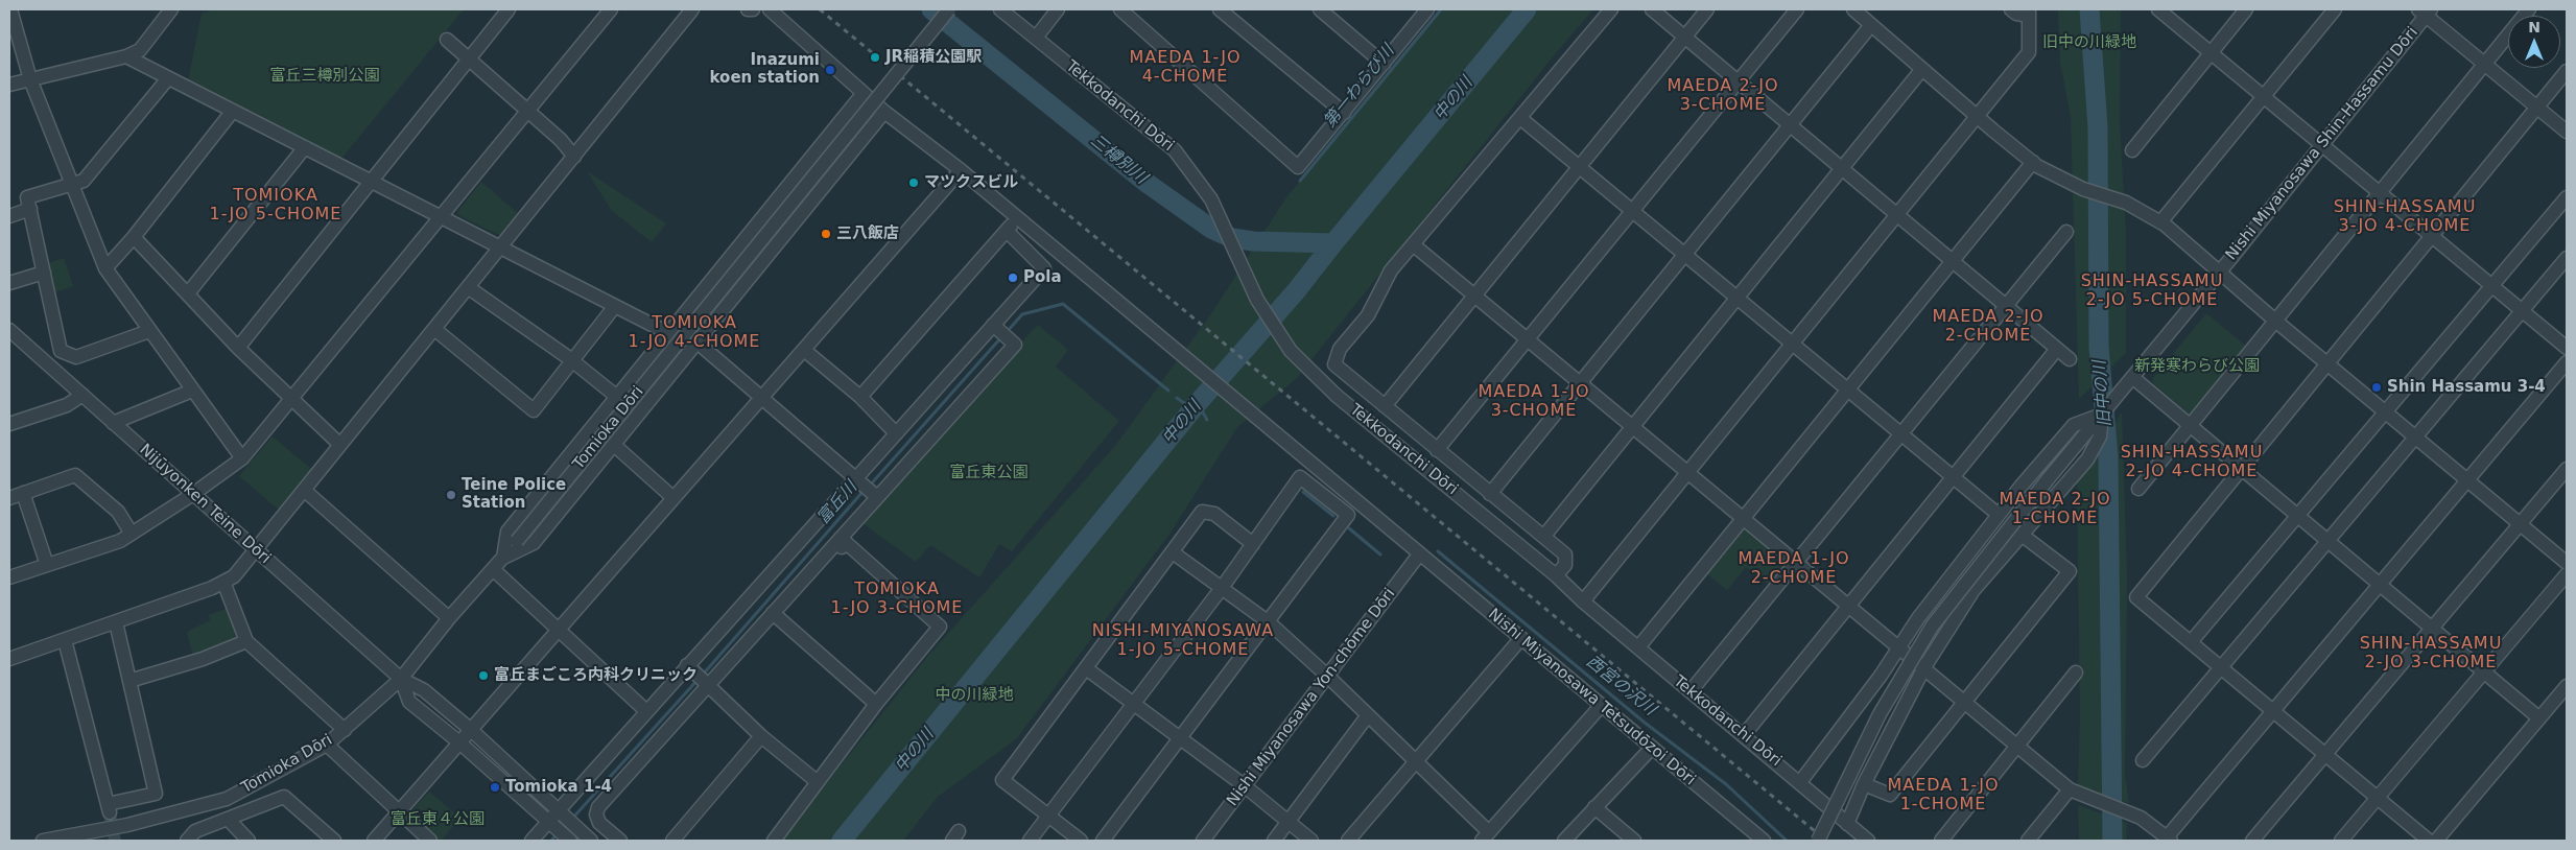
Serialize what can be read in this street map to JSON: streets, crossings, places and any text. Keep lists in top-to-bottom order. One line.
{"streets":{"street":["Tekkodanchi Dōri","Nishi Miyanosawa Shin-Hassamu Dōri","Tomioka Dōri","Nijūyonken Teine Dōri","Nishi Miyanosawa Yon-chōme Dōri","Nishi Miyanosawa Tetsudōzoi Dōri"]},"crossings":[["Tomioka Dōri","Nijūyonken Teine Dōri"],["Nishi Miyanosawa Yon-chōme Dōri","Nishi Miyanosawa Tetsudōzoi Dōri"]],"districts":["MAEDA 1-JO 4-CHOME","MAEDA 2-JO 3-CHOME","TOMIOKA 1-JO 5-CHOME","SHIN-HASSAMU 3-JO 4-CHOME","SHIN-HASSAMU 2-JO 5-CHOME","MAEDA 2-JO 2-CHOME","TOMIOKA 1-JO 4-CHOME","MAEDA 1-JO 3-CHOME","SHIN-HASSAMU 2-JO 4-CHOME","MAEDA 2-JO 1-CHOME","MAEDA 1-JO 2-CHOME","TOMIOKA 1-JO 3-CHOME","NISHI-MIYANOSAWA 1-JO 5-CHOME","SHIN-HASSAMU 2-JO 3-CHOME","MAEDA 1-JO 1-CHOME"],"water":["第一わらび川","中の川","三樽別川","旧中の川","富丘川","西宮の沢川"],"parks":["旧中の川緑地","富丘三樽別公園","新発寒わらび公園","富丘東公園","中の川緑地","富丘東４公園"],"places":["JR稲積公園駅","Inazumi koen station","マツクスビル","三八飯店","Pola","Shin Hassamu 3-4","Teine Police Station","富丘まごころ内科クリニック","Tomioka 1-4"],"north":"top"}
